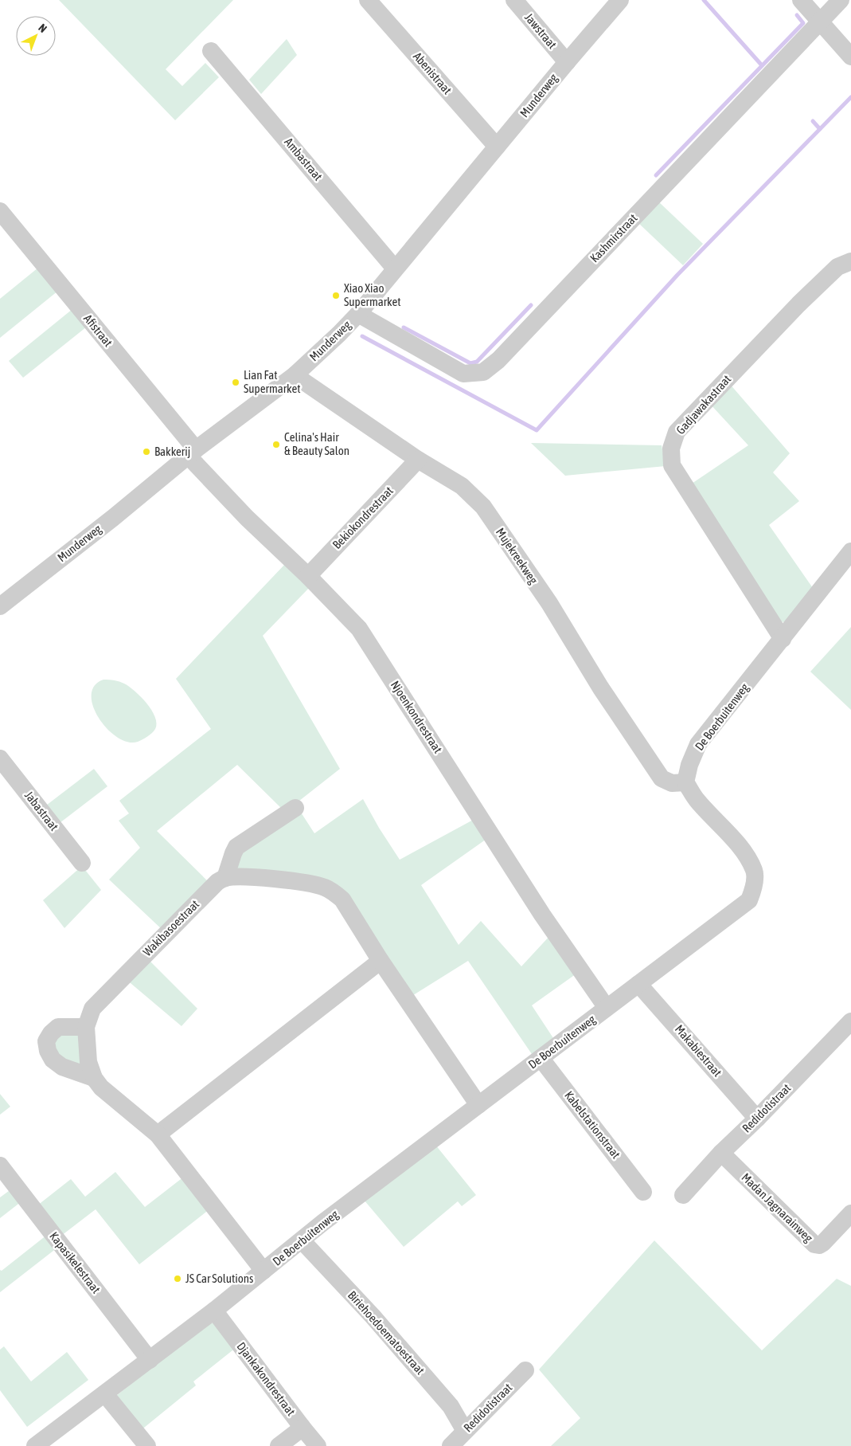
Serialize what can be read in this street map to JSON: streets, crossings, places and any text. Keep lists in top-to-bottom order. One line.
{"streets":{"street":["Jawstraat","Abenistraat","Munderweg","Ambastraat","Kashmirstraat","Afistraat","Gadjawakastraat","Bekiokondrestraat","Mujekreekweg","Njoenkondrestraat","De Boerbuitenweg","Jabastraat","Wakibasoestraat","Makabiestraat","Redidotistraat","Kabelstationstraat","Madan Jagnarainweg","Kapasikelestraat","Biriehoedoematoestraat","Djankakondrestraat"]},"crossings":[["Jawstraat","Munderweg"],["Abenistraat","Munderweg"],["Munderweg","Ambastraat"],["Munderweg","Kashmirstraat"],["Munderweg","Afistraat"],["Munderweg","Mujekreekweg"],["Munderweg","Njoenkondrestraat"],["Afistraat","Njoenkondrestraat"],["Gadjawakastraat","De Boerbuitenweg"],["Bekiokondrestraat","Mujekreekweg"],["Bekiokondrestraat","Njoenkondrestraat"],["Mujekreekweg","De Boerbuitenweg"],["Njoenkondrestraat","De Boerbuitenweg"],["De Boerbuitenweg","Wakibasoestraat"],["De Boerbuitenweg","Makabiestraat"],["De Boerbuitenweg","Kabelstationstraat"],["De Boerbuitenweg","Kapasikelestraat"],["De Boerbuitenweg","Biriehoedoematoestraat"],["De Boerbuitenweg","Djankakondrestraat"],["Makabiestraat","Redidotistraat"],["Redidotistraat","Madan Jagnarainweg"],["Redidotistraat","Biriehoedoematoestraat"]],"places":["Xiao Xiao Supermarket","Lian Fat Supermarket","Celina's Hair & Beauty Salon","Bakkerij","JS Car Solutions"],"north":"top right"}
